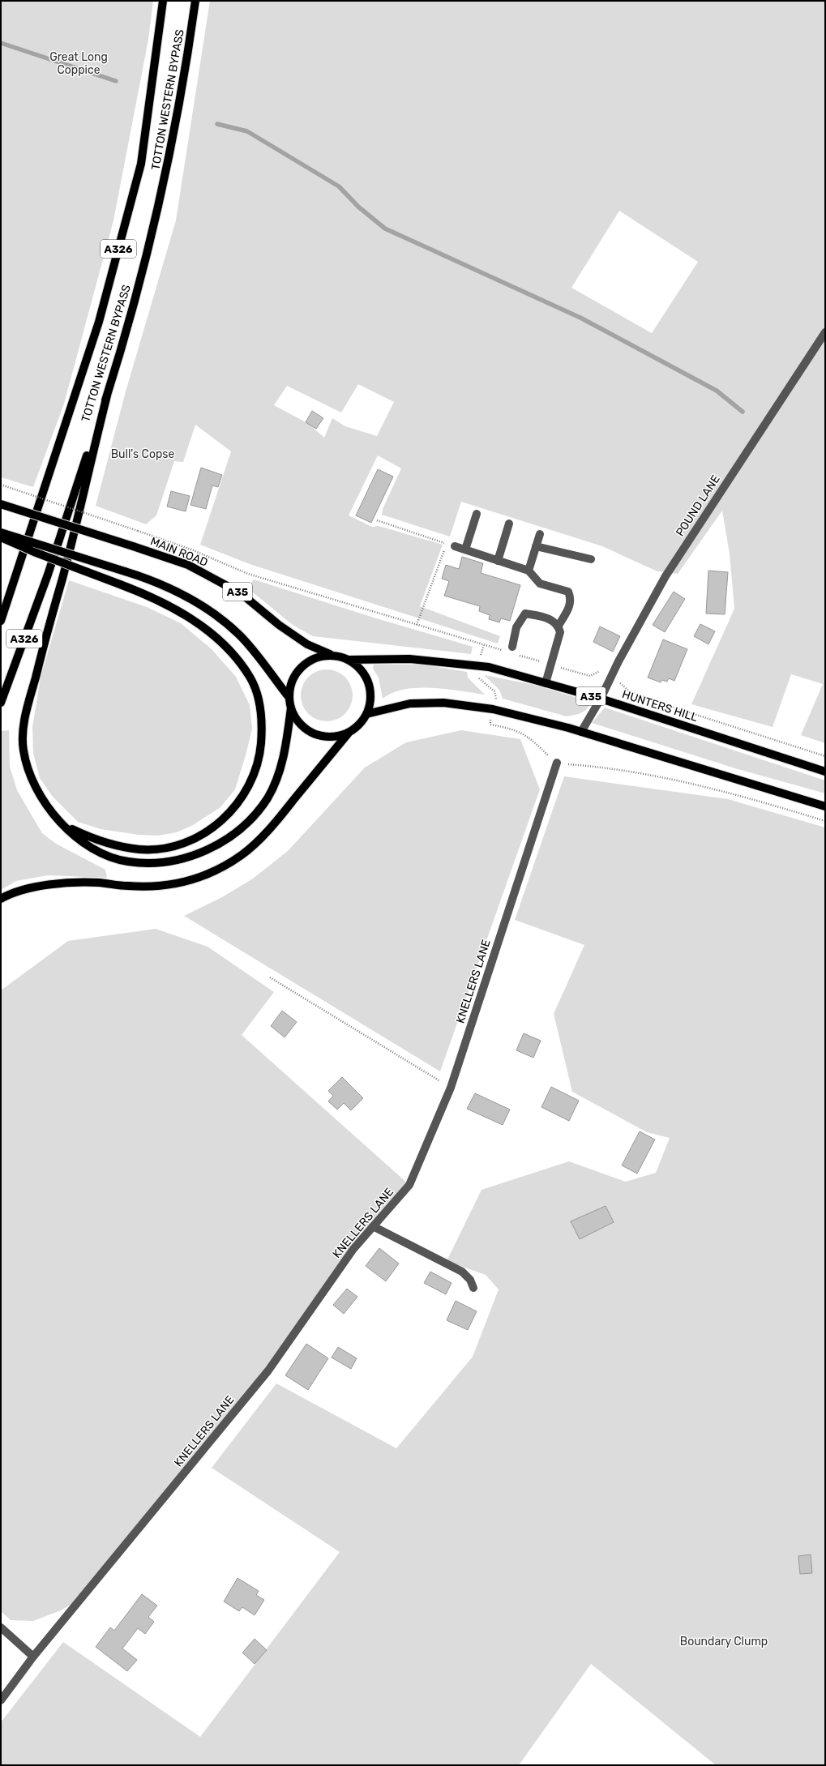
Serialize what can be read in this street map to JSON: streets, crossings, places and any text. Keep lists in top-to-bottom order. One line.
{"streets":{"main road":["TOTTON WESTERN BYPASS","A326","MAIN ROAD","A35","HUNTERS HILL"],"street":["POUND LANE","KNELLERS LANE"]},"crossings":[["POUND LANE","HUNTERS HILL"],["MAIN ROAD","A35"],["MAIN ROAD","HUNTERS HILL"],["A35","HUNTERS HILL"]],"parks":["Great Long Coppice","Bull's Copse","Boundary Clump"]}
